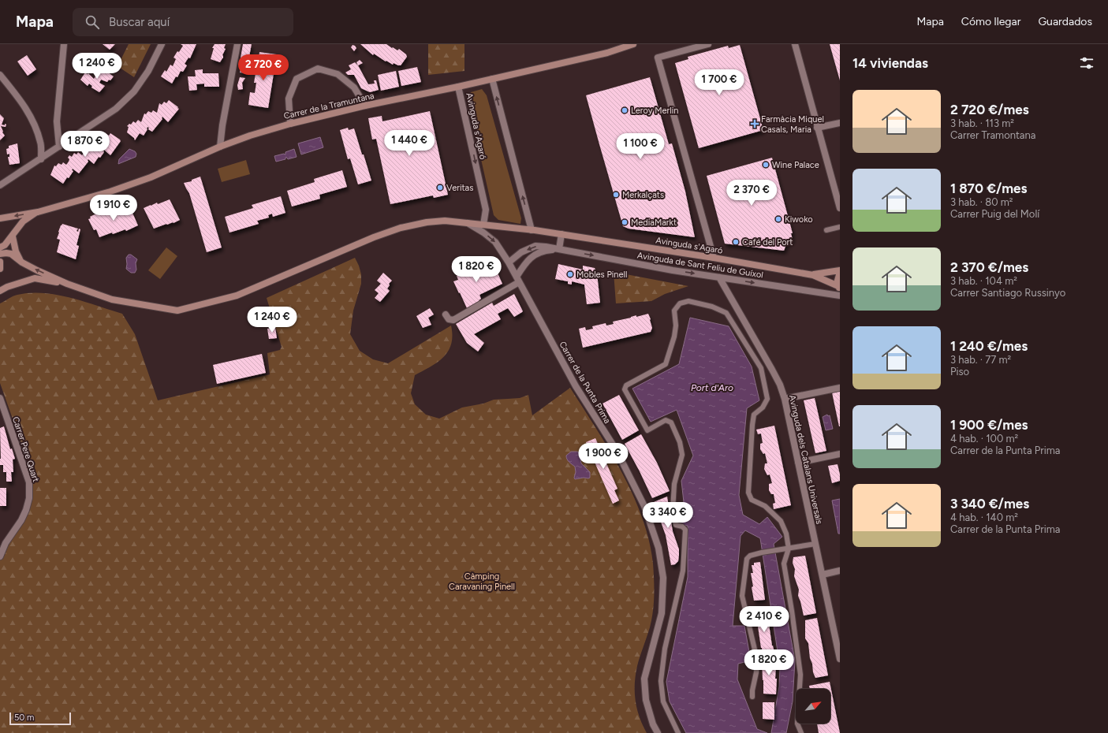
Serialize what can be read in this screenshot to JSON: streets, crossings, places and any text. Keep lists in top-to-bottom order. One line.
{"streets":{"main road":["Carrer de la Tramuntana","Avinguda s'Agaró"],"street":["Avinguda de Sant Feliu de Guíxol","Carrer de la Punta Prima","Carrer Pere Quart","Avinguda dels Catalans Universals"]},"crossings":[["Carrer de la Tramuntana","Avinguda s'Agaró"],["Avinguda s'Agaró","Carrer de la Punta Prima"],["Avinguda de Sant Feliu de Guíxol","Carrer de la Punta Prima"],["Avinguda de Sant Feliu de Guíxol","Avinguda dels Catalans Universals"]],"water":["Port d'Aro"],"parks":["Càmping Caravaning Pinell"],"places":{"other":["Leroy Merlin","Wine Palace","Veritas","Merkalçats","Kiwoko","MediaMarkt","Café del Port","Mobles Pinell"],"health":["Farmàcia Miquel Casals, Maria"]},"scale_bar":"50 m","north":"top right","page":{"header":"Mapa","search":"Buscar aquí","nav":["Mapa","Cómo llegar","Guardados"],"heading":"14 viviendas","price":["1 240 €","2 720 €","1 700 €","1 440 €","1 870 €","1 100 €","2 370 €","1 910 €","1 820 €","1 240 €","1 900 €","3 340 €","2 410 €","1 820 €"],"list":[{"name":"2 720 €/mes","note":"3 hab. · 113 m² · Carrer Tramontana"},{"name":"1 870 €/mes","note":"3 hab. · 80 m² · Carrer Puig del Molí"},{"name":"2 370 €/mes","note":"3 hab. · 104 m² · Carrer Santiago Russinyo"},{"name":"1 240 €/mes","note":"3 hab. · 77 m² · Piso"},{"name":"1 900 €/mes","note":"4 hab. · 100 m² · Carrer de la Punta Prima"},{"name":"3 340 €/mes","note":"4 hab. · 140 m² · Carrer de la Punta Prima"}],"scale":"50 m"}}
